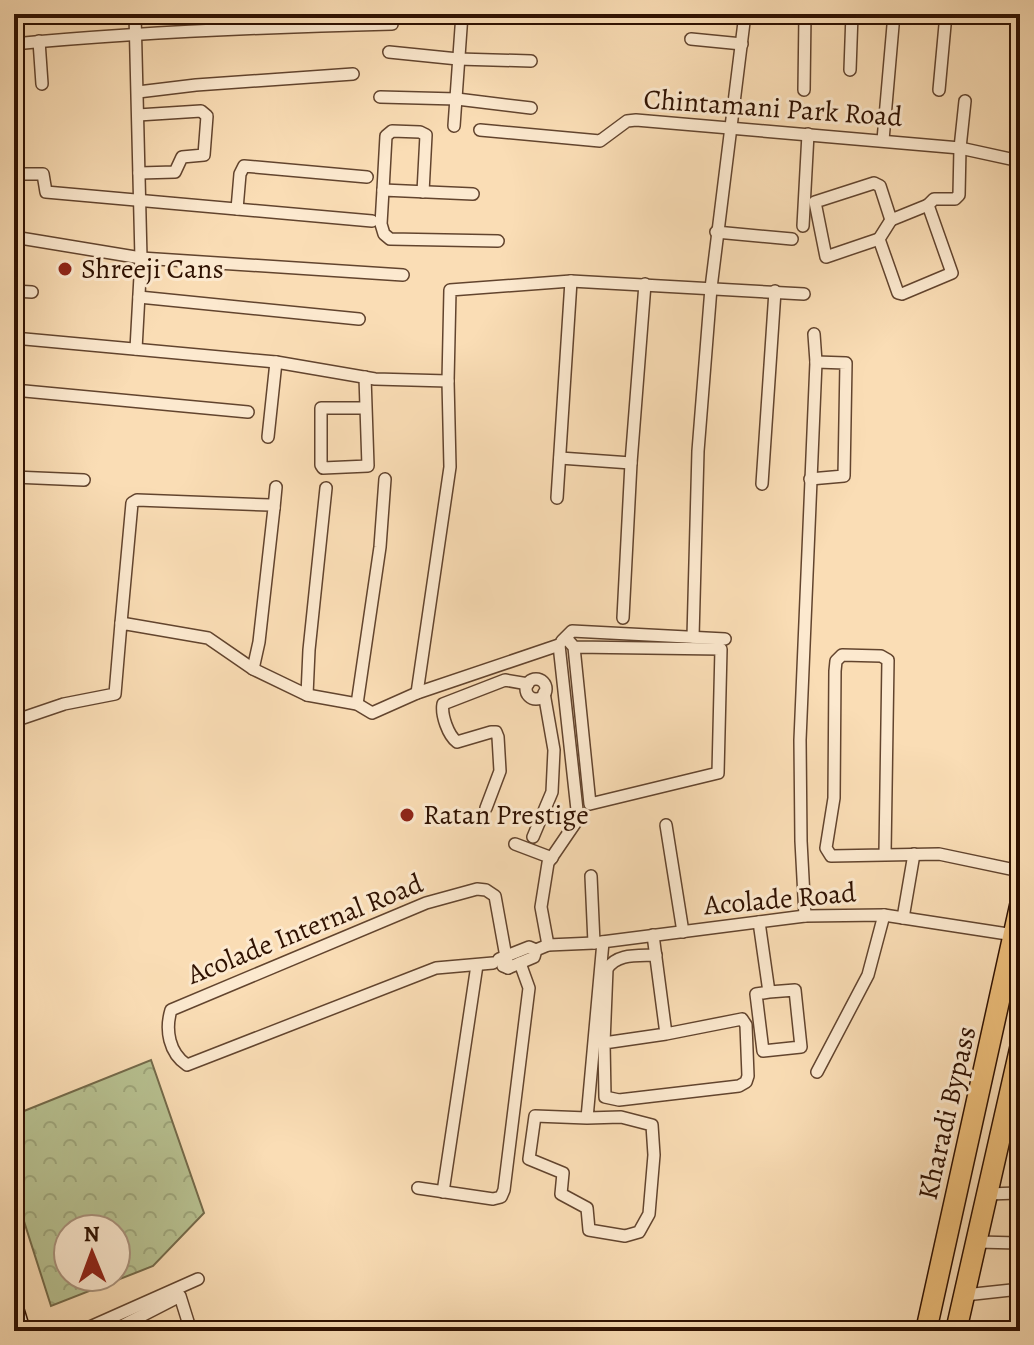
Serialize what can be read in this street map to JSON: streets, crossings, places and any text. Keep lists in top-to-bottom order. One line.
{"streets":{"highway":["Kharadi Bypass"],"street":["Chintamani Park Road","Acolade Road","Acolade Internal Road"]},"crossings":[["Acolade Road","Acolade Internal Road"],["Acolade Road","Kharadi Bypass"]],"places":["Shreeji Cans","Ratan Prestige"],"north":"top"}
